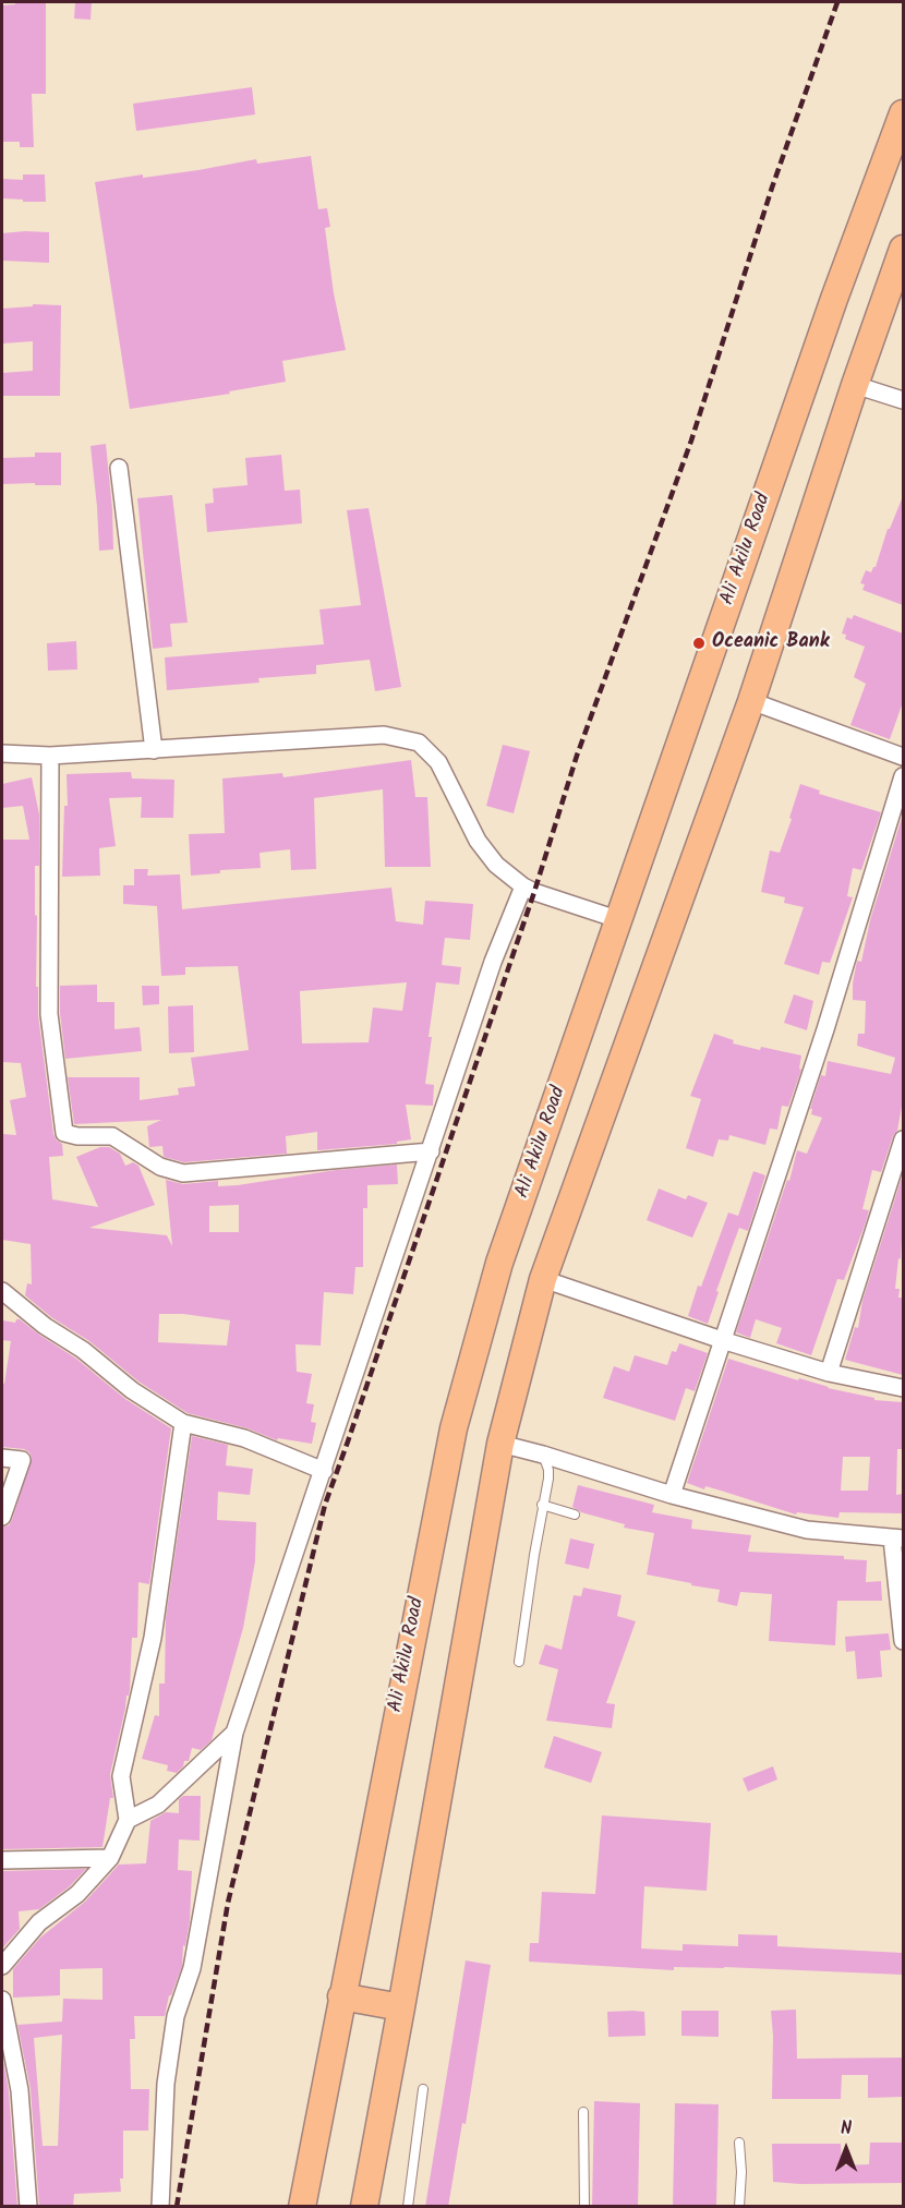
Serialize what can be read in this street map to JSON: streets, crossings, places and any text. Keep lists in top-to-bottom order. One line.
{"streets":{"main road":["Ali Akilu Road"]},"places":["Oceanic Bank"],"north":"top"}
